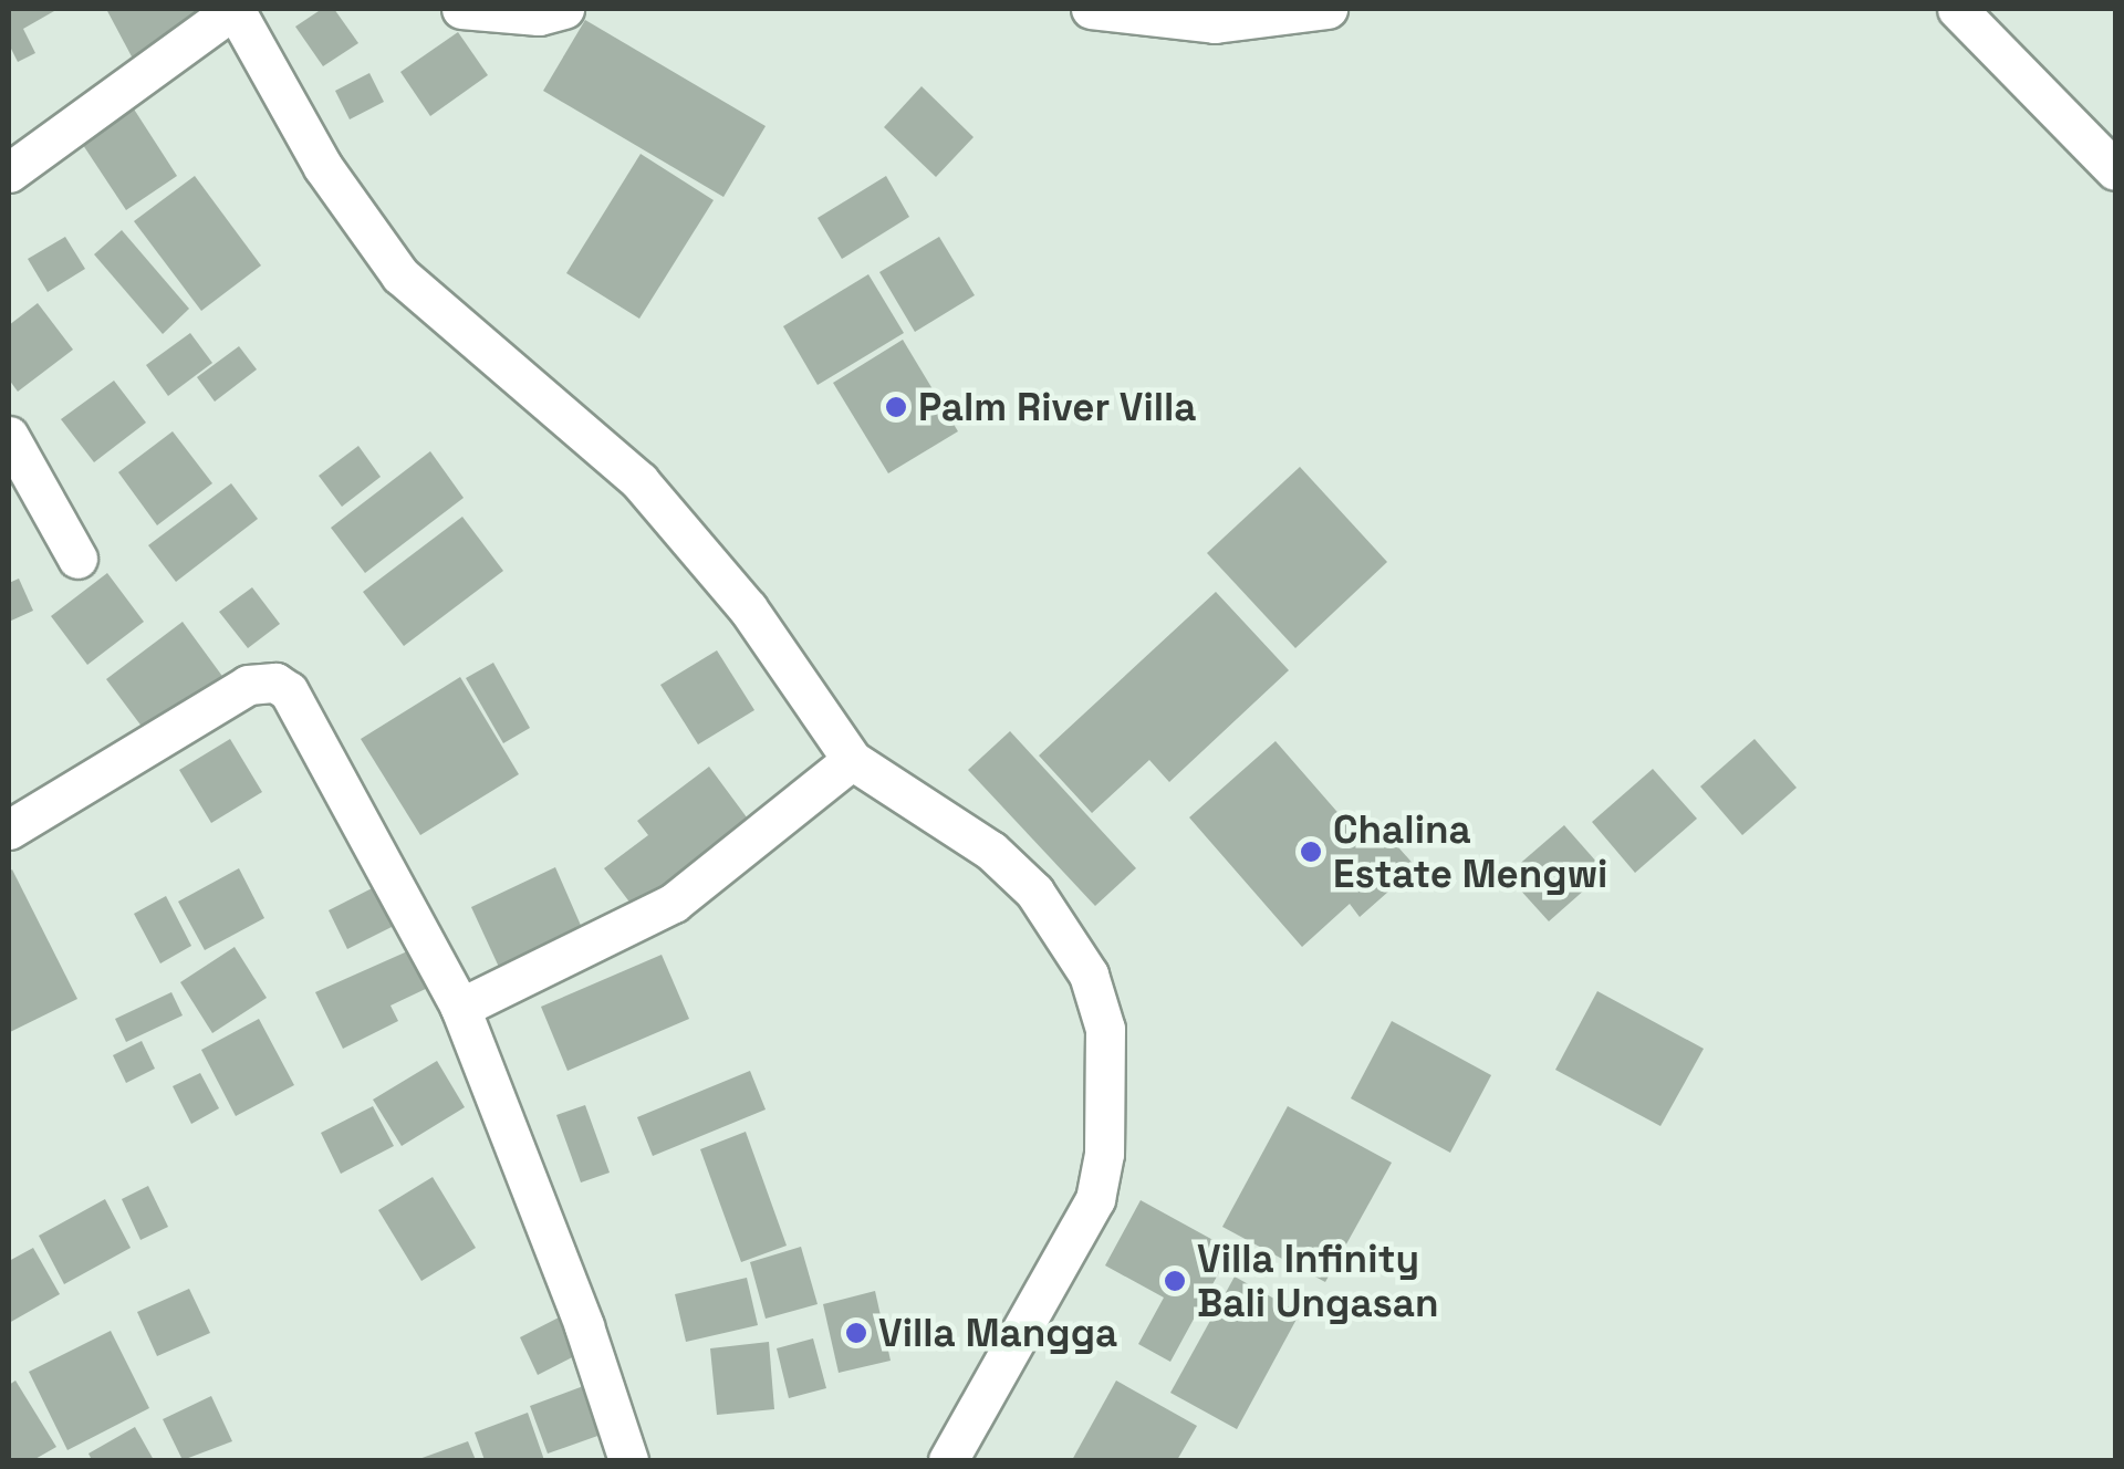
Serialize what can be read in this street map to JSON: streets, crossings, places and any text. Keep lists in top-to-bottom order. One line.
{"places":["Palm River Villa","Chalina Estate Mengwi","Villa Infinity Bali Ungasan","Villa Mangga"]}
